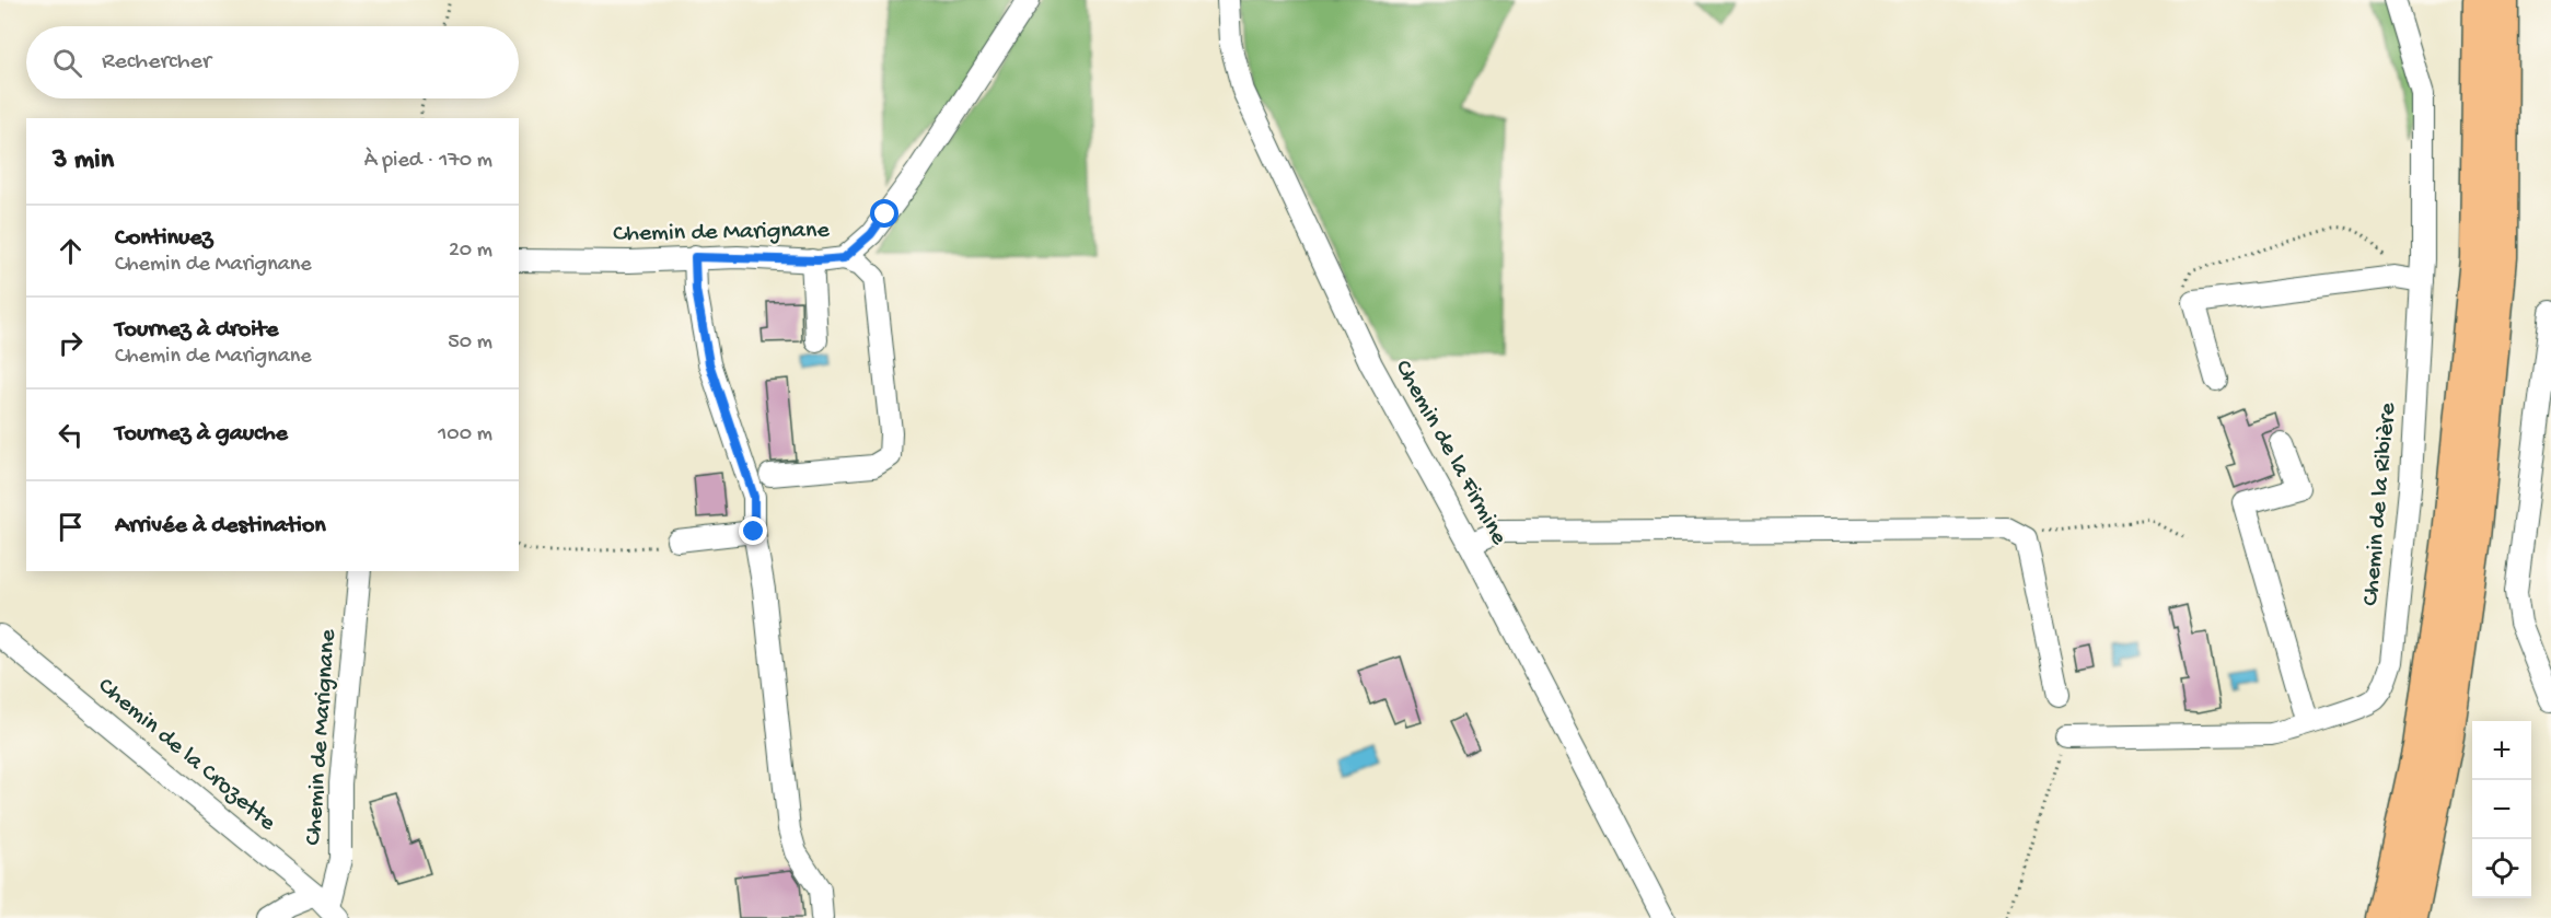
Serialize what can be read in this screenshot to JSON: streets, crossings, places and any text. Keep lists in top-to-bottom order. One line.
{"streets":{"street":["Chemin de Marignane","Chemin de la Firmine","Chemin de la Ribière","Chemin de la Crozette"]},"crossings":[["Chemin de Marignane","Chemin de la Crozette"]],"page":{"search":"Rechercher","heading":["3 min","À pied · 170 m"],"list":[["Continuez","Chemin de Marignane","20 m"],["Tournez à droite","Chemin de Marignane","50 m"],["Tournez à gauche","100 m"],"Arrivée à destination"],"map_buttons":["+","−"]}}
